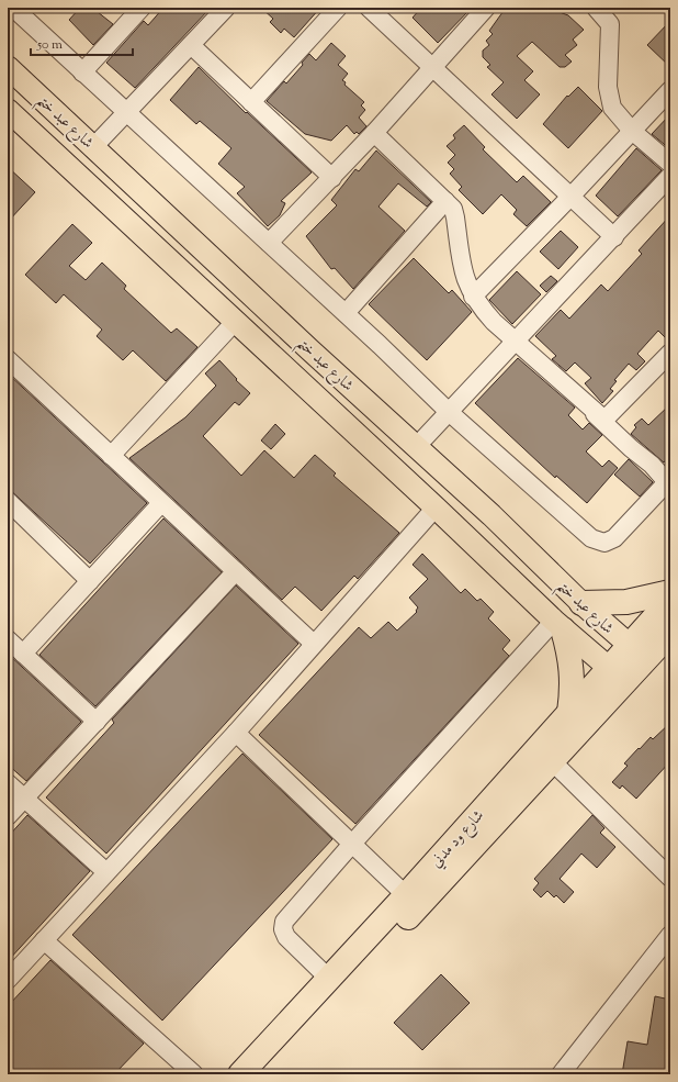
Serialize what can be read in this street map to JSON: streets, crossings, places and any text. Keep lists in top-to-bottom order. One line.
{"streets":{"highway":["شارع ود مدني"],"main road":["شارع عبد ختم"]},"crossings":[["شارع عبد ختم","شارع ود مدني"]],"scale_bar":"50 m"}
